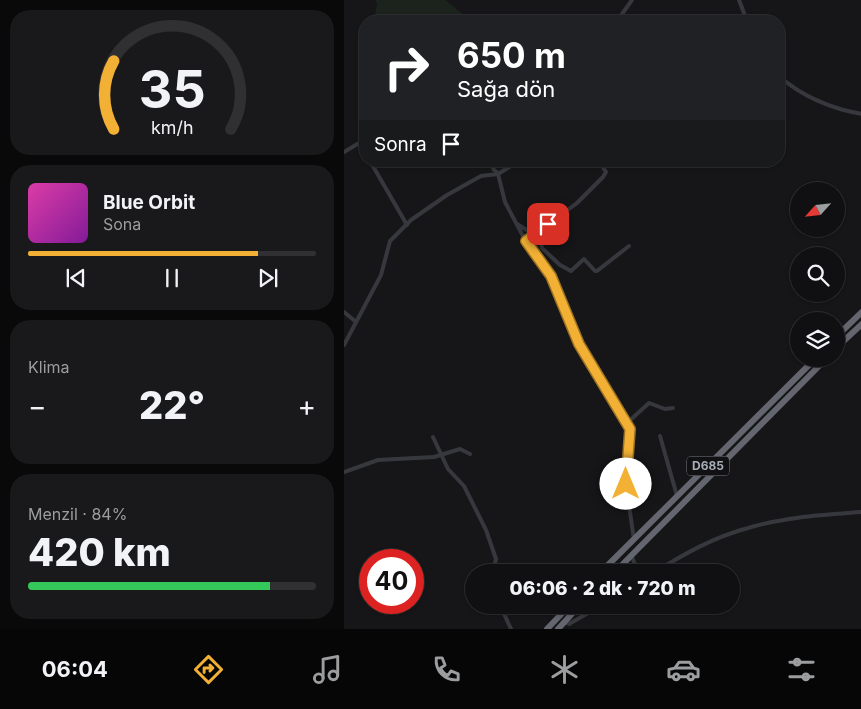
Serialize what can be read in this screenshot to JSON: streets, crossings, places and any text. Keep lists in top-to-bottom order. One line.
{"streets":{"highway":["D685"]},"north":"bottom left","page":{"turn":["650 m","Sağa dön"],"then":"Sonra","song":["Blue Orbit","Sona"],"tile":["Klima",["Menzil · 84%","420 km"]],"heat":["−","22°","+"],"limit":"40","trip":"06:06 · 2 dk · 720 m","tabs":"06:04","gauge":["35","km/h"]}}
